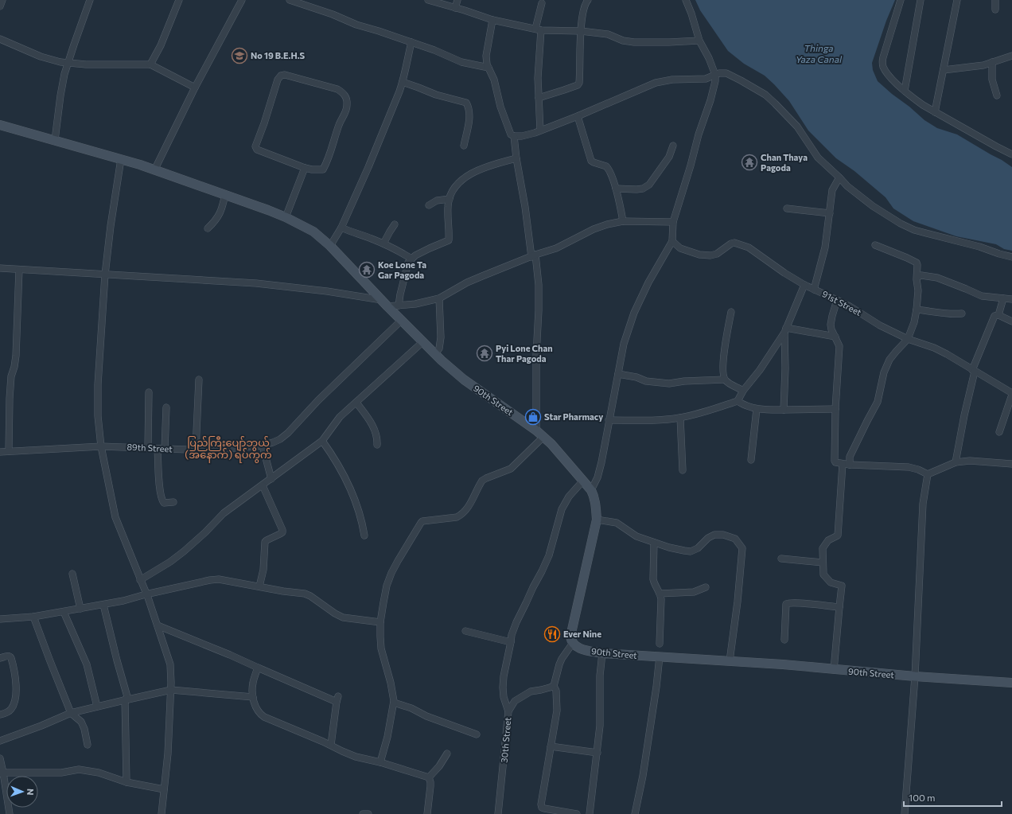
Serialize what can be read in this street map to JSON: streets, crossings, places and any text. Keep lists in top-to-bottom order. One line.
{"streets":{"street":["91st Street","90th Street","89th Street","30th Street"]},"crossings":[["90th Street","89th Street"]],"districts":["ပြည်ကြီးပျော်ဘွယ် (အနောက်) ရပ်ကွက်"],"water":["Thinga Yaza Canal"],"places":{"school or university":["No 19 B.E.H.S"],"temple":["Chan Thaya Pagoda","Koe Lone Ta Gar Pagoda","Pyi Lone Chan Thar Pagoda"],"shop":["Star Pharmacy"],"restaurant":["Ever Nine"]},"scale_bar":"100 m","north":"right"}
